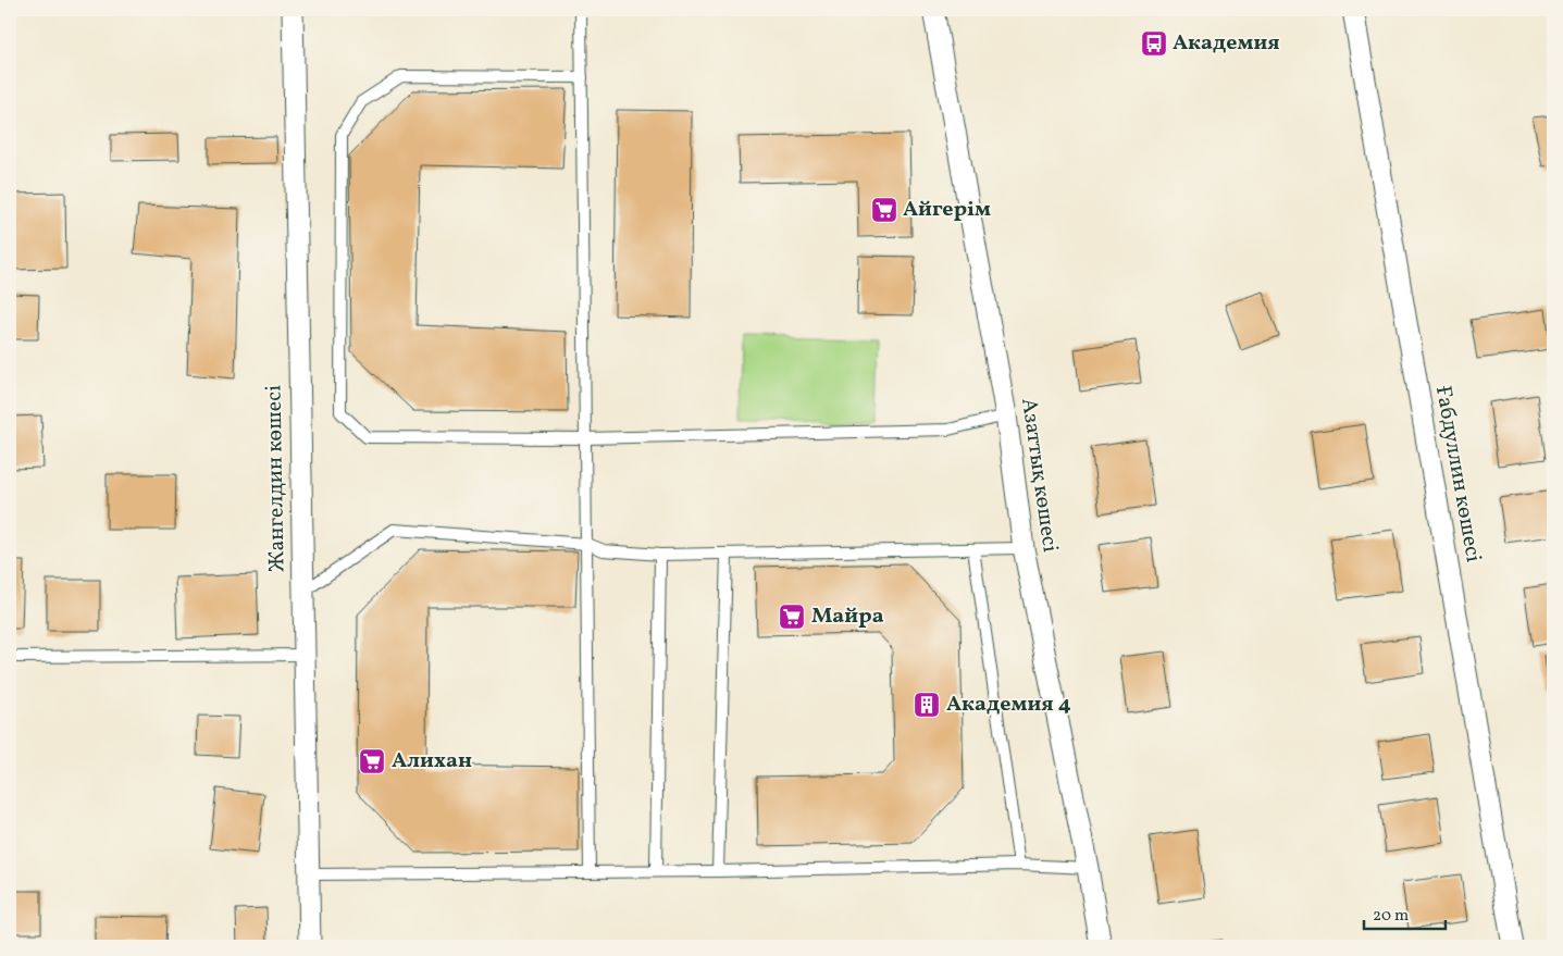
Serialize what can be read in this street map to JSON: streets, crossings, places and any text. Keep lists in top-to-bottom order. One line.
{"streets":{"street":["Ғабдуллин көшесі","Азаттық көшесі","Жангелдин көшесі"]},"places":{"bus stop":["Академия"],"supermarket":["Айгерім","Майра","Алихан"],"building":["Академия 4"]},"scale_bar":"20 m"}
